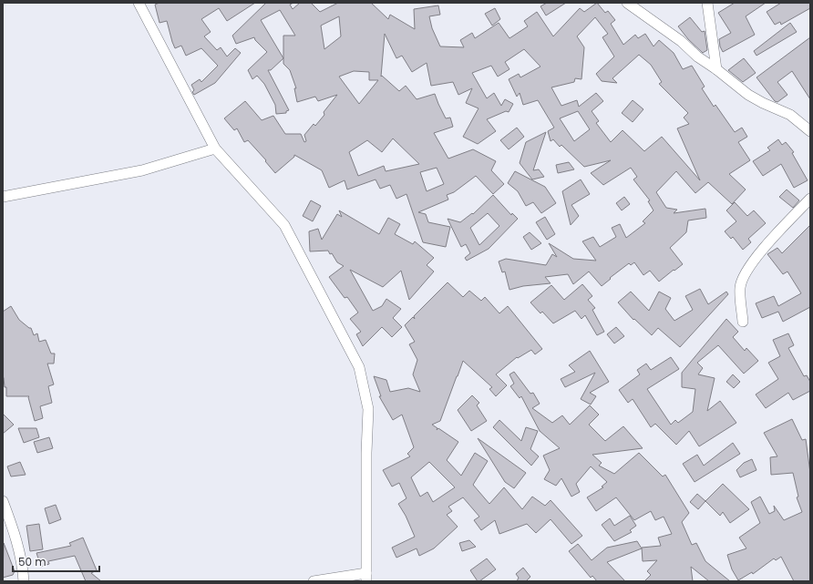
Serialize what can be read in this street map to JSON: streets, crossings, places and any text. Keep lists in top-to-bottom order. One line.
{"scale_bar":"50 m"}
